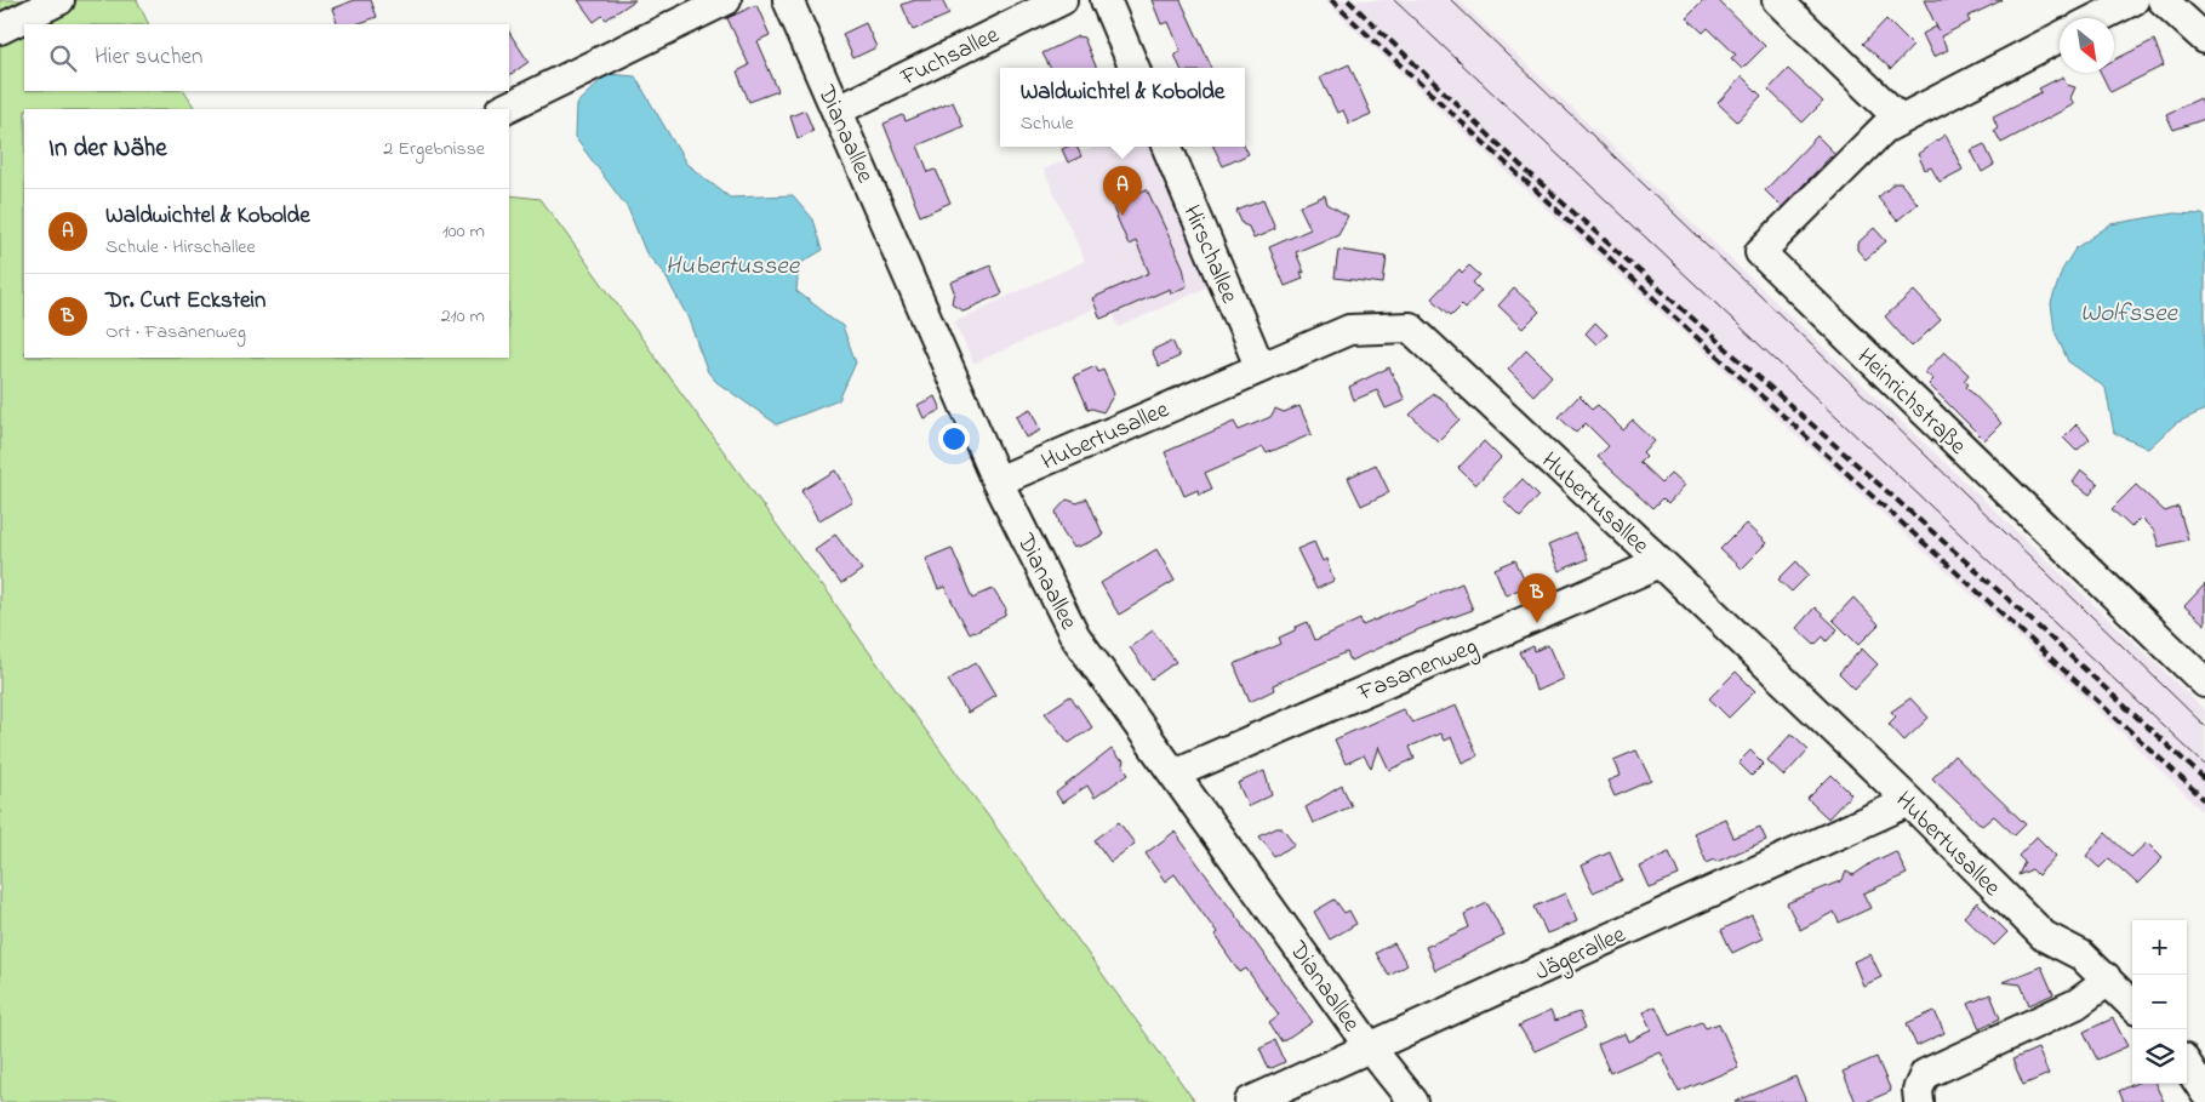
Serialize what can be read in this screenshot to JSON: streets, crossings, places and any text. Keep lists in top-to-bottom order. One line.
{"streets":{"street":["Fuchsallee","Dianaallee","Hirschallee","Heinrichstraße","Hubertusallee","Fasanenweg","Jägerallee"]},"crossings":[["Fuchsallee","Dianaallee"],["Dianaallee","Hubertusallee"],["Dianaallee","Fasanenweg"],["Dianaallee","Jägerallee"],["Hirschallee","Hubertusallee"],["Hubertusallee","Fasanenweg"],["Hubertusallee","Jägerallee"]],"water":["Hubertussee","Wolfssee"],"north":"bottom right","page":{"search":"Hier suchen","popup":["Waldwichtel & Kobolde","Schule"],"heading":["In der Nähe","2 Ergebnisse"],"pins":["A","B"],"list":[{"mark":"A","name":"Waldwichtel & Kobolde","note":"Schule · Hirschallee","value":"100 m"},{"mark":"B","name":"Dr. Curt Eckstein","note":"Ort · Fasanenweg","value":"210 m"}],"map_buttons":["+","−"]}}
